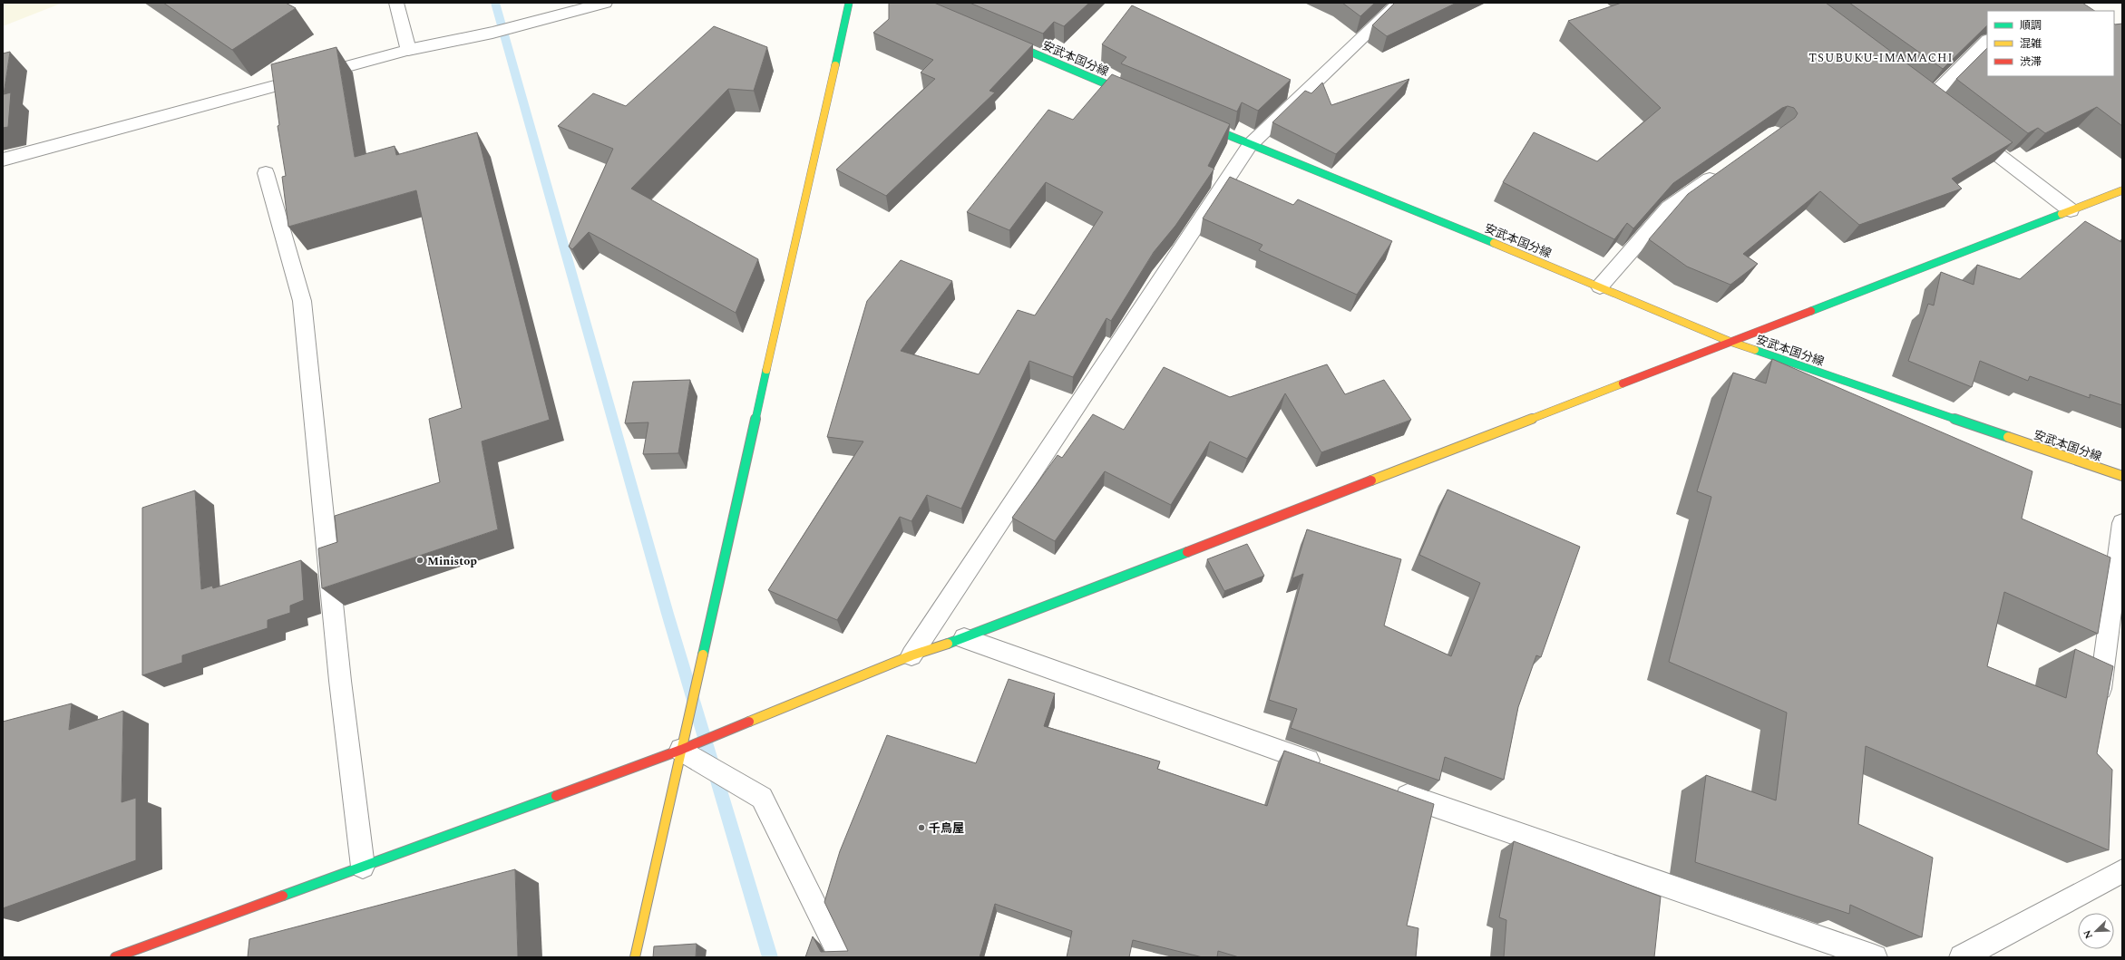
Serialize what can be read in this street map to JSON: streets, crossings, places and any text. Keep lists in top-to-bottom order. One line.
{"streets":{"street":["安武本国分線"]},"districts":["TSUBUKU-IMAMACHI"],"places":["Ministop","千鳥屋"],"legend":["順調","混雑","渋滞"],"north":"bottom left"}
